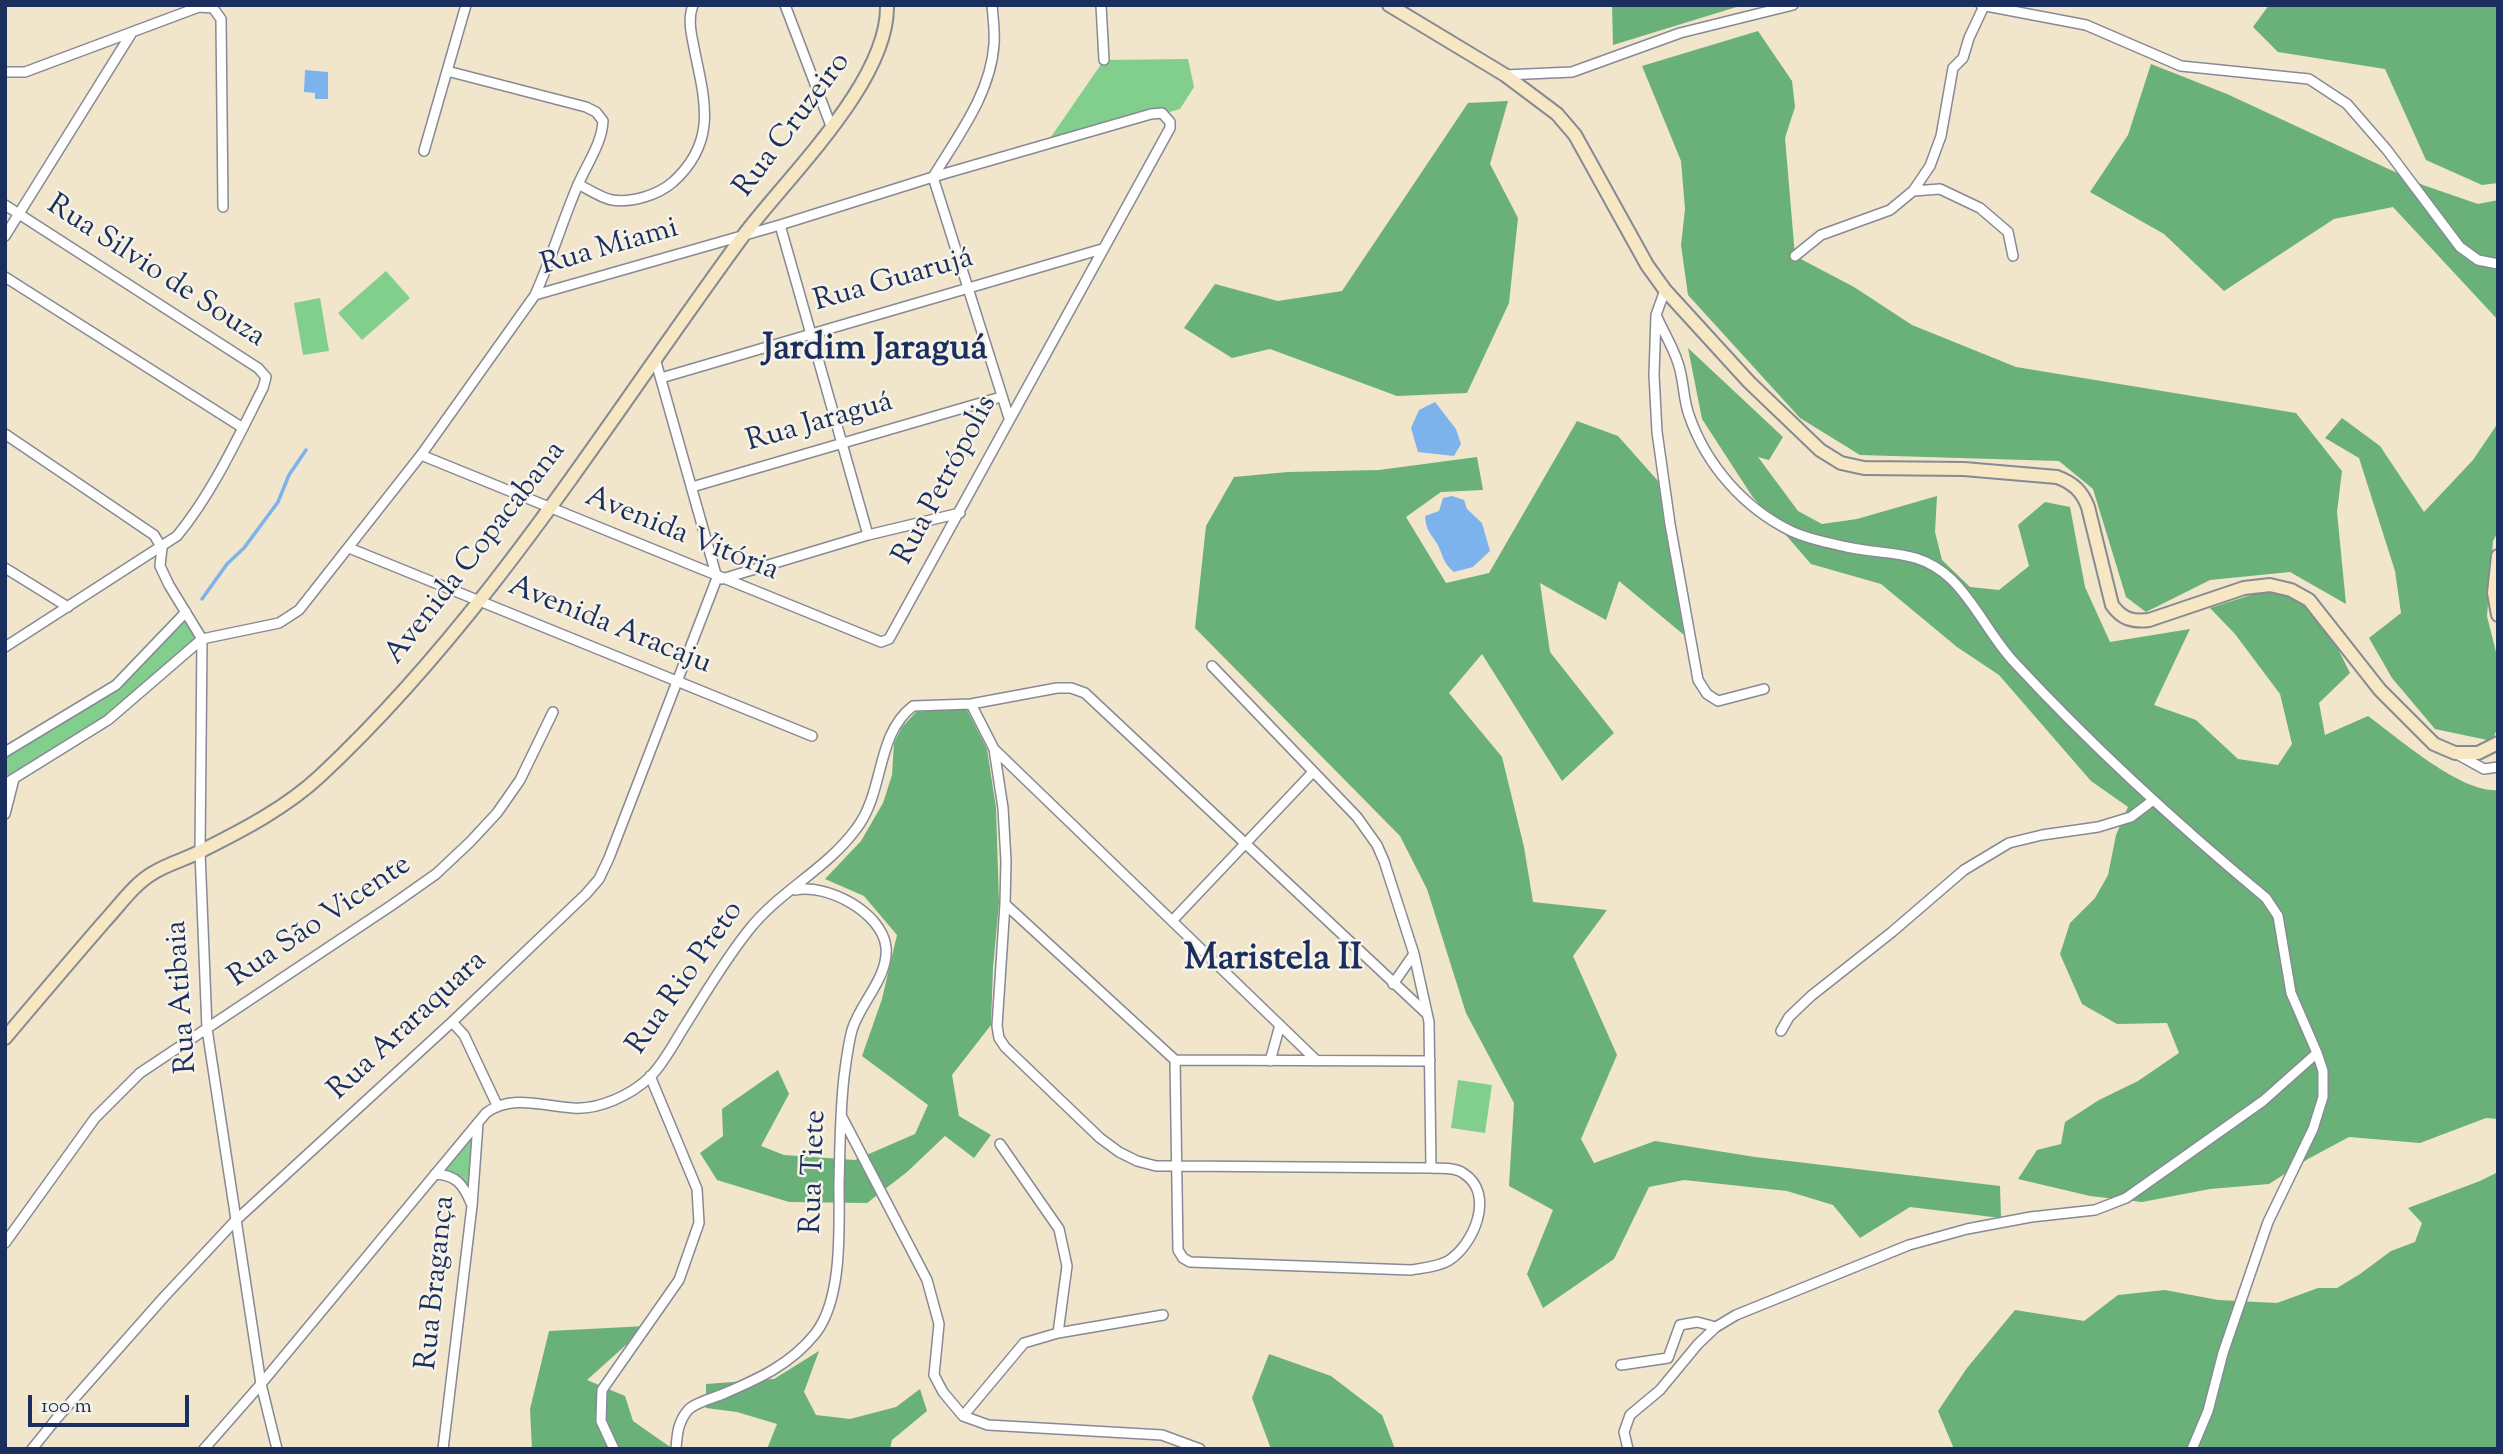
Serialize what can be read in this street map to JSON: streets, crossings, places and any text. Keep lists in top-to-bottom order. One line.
{"streets":{"main road":["Rua Cruzeiro","Avenida Copacabana"],"street":["Rua Miami","Rua Silvio de Souza","Rua Guarujá","Rua Jaraguá","Rua Petrópolis","Avenida Vitória","Avenida Aracaju","Rua São Vicente","Rua Rio Preto","Rua Atibaia","Rua Araraquara","Rua Tiete","Rua Bragança"]},"crossings":[["Rua Cruzeiro","Rua Miami"],["Rua Cruzeiro","Avenida Copacabana"],["Rua Miami","Rua Petrópolis"],["Rua Miami","Avenida Vitória"],["Rua Miami","Avenida Copacabana"],["Rua Miami","Avenida Aracaju"],["Rua Miami","Rua Atibaia"],["Rua Guarujá","Rua Petrópolis"],["Rua Petrópolis","Avenida Vitória"],["Avenida Vitória","Avenida Copacabana"],["Avenida Vitória","Rua Araraquara"],["Avenida Copacabana","Avenida Aracaju"],["Avenida Copacabana","Rua Atibaia"],["Avenida Aracaju","Rua Araraquara"],["Rua São Vicente","Rua Atibaia"],["Rua Rio Preto","Rua Tiete"],["Rua Atibaia","Rua Araraquara"]],"districts":["Jardim Jaraguá","Maristela II"],"scale_bar":"100 m"}
